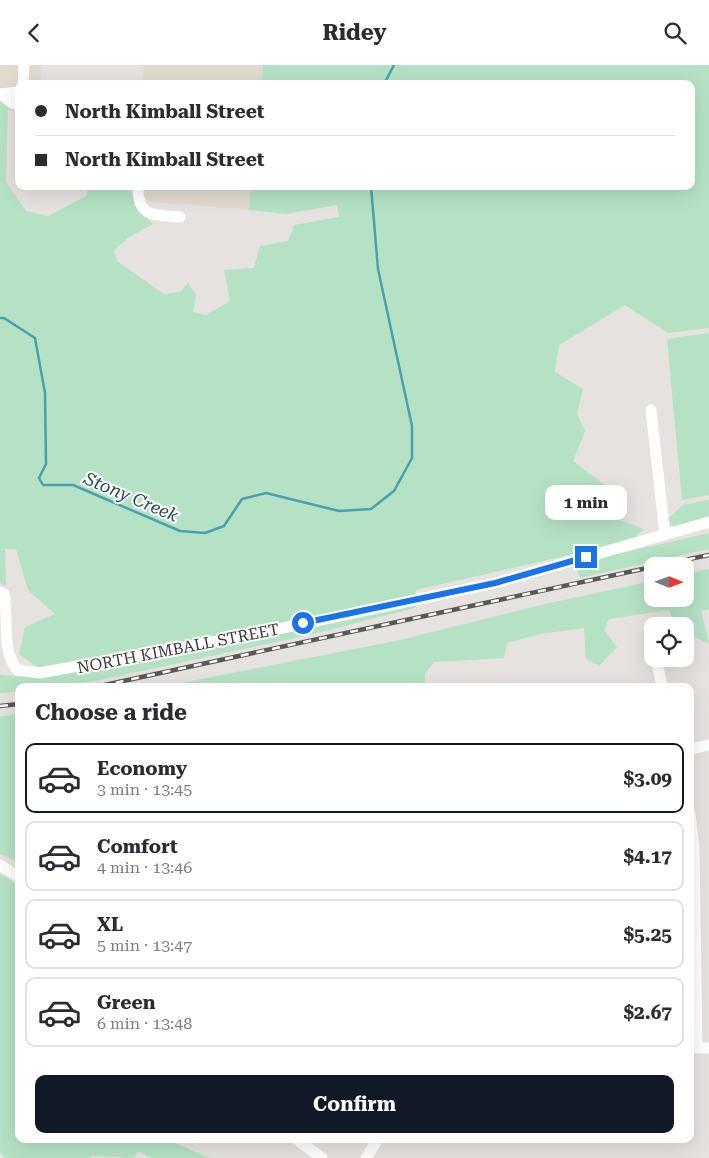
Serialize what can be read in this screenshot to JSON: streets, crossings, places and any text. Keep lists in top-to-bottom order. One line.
{"streets":{"street":["NORTH KIMBALL STREET"]},"water":["Stony Creek"],"north":"right","page":{"header":"Ridey","banner":["North Kimball Street","North Kimball Street"],"bubble":"1 min","heading":"Choose a ride","list":[{"name":"Economy","note":"3 min · 13:45","value":"$3.09"},{"name":"Comfort","note":"4 min · 13:46","value":"$4.17"},{"name":"XL","note":"5 min · 13:47","value":"$5.25"},{"name":"Green","note":"6 min · 13:48","value":"$2.67"}],"buttons":"Confirm"}}
